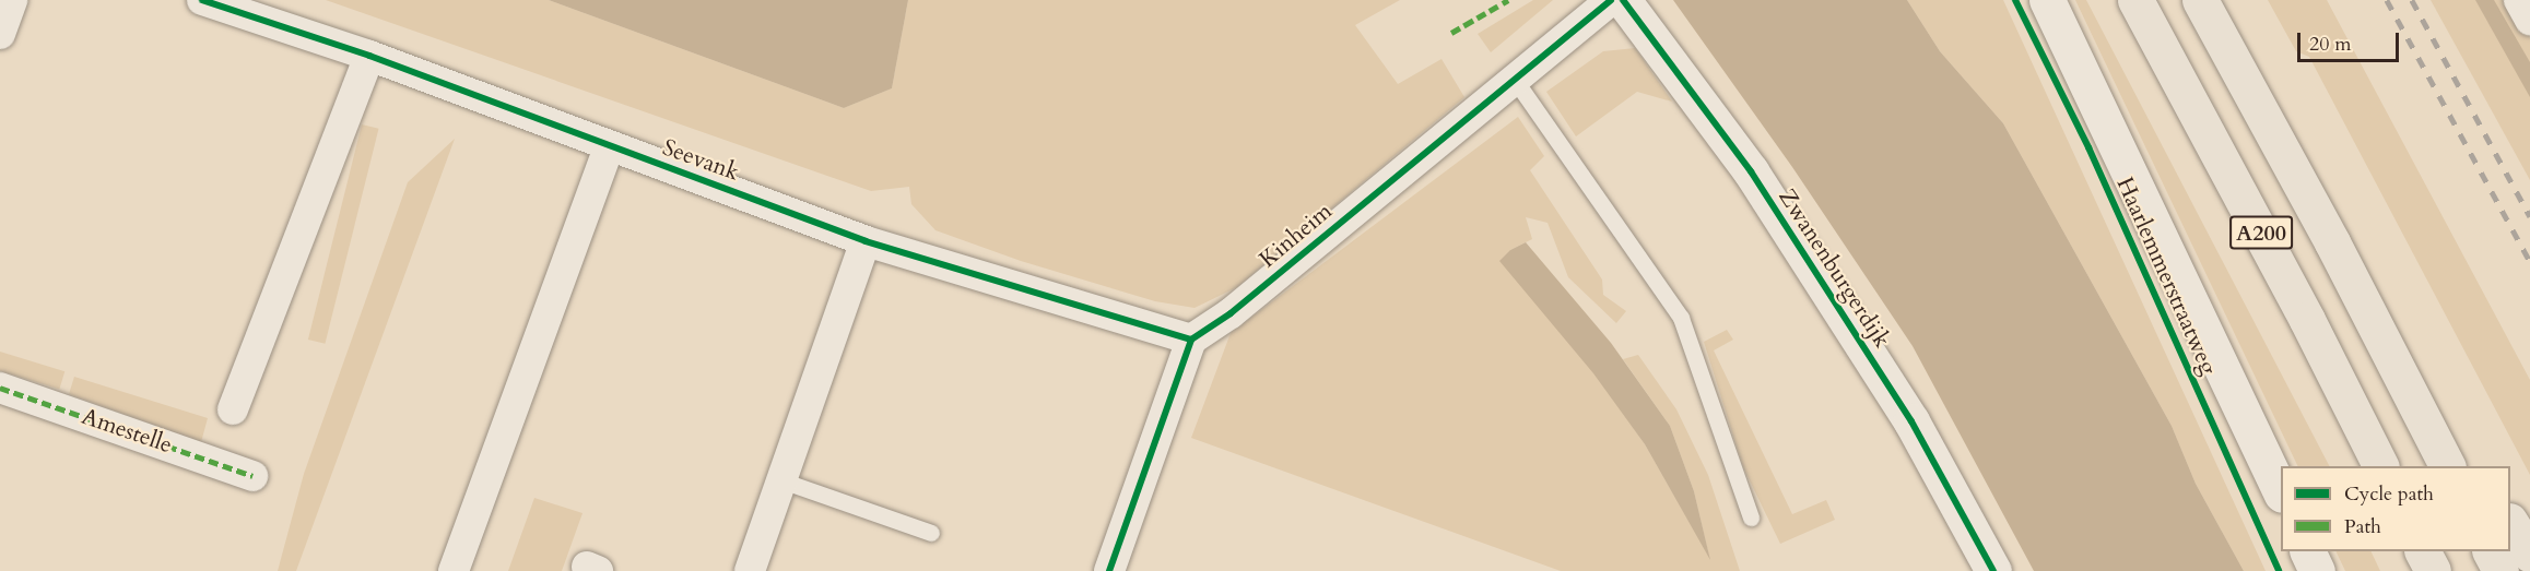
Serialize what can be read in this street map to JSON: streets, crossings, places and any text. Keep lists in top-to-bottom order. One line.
{"streets":{"highway":["A200"],"street":["Seevank","Kinheim","Zwanenburgerdijk","Haarlemmerstraatweg","Amestelle"]},"crossings":[["Seevank","Kinheim"]],"legend":["Cycle path","Path"],"scale_bar":"20 m"}
